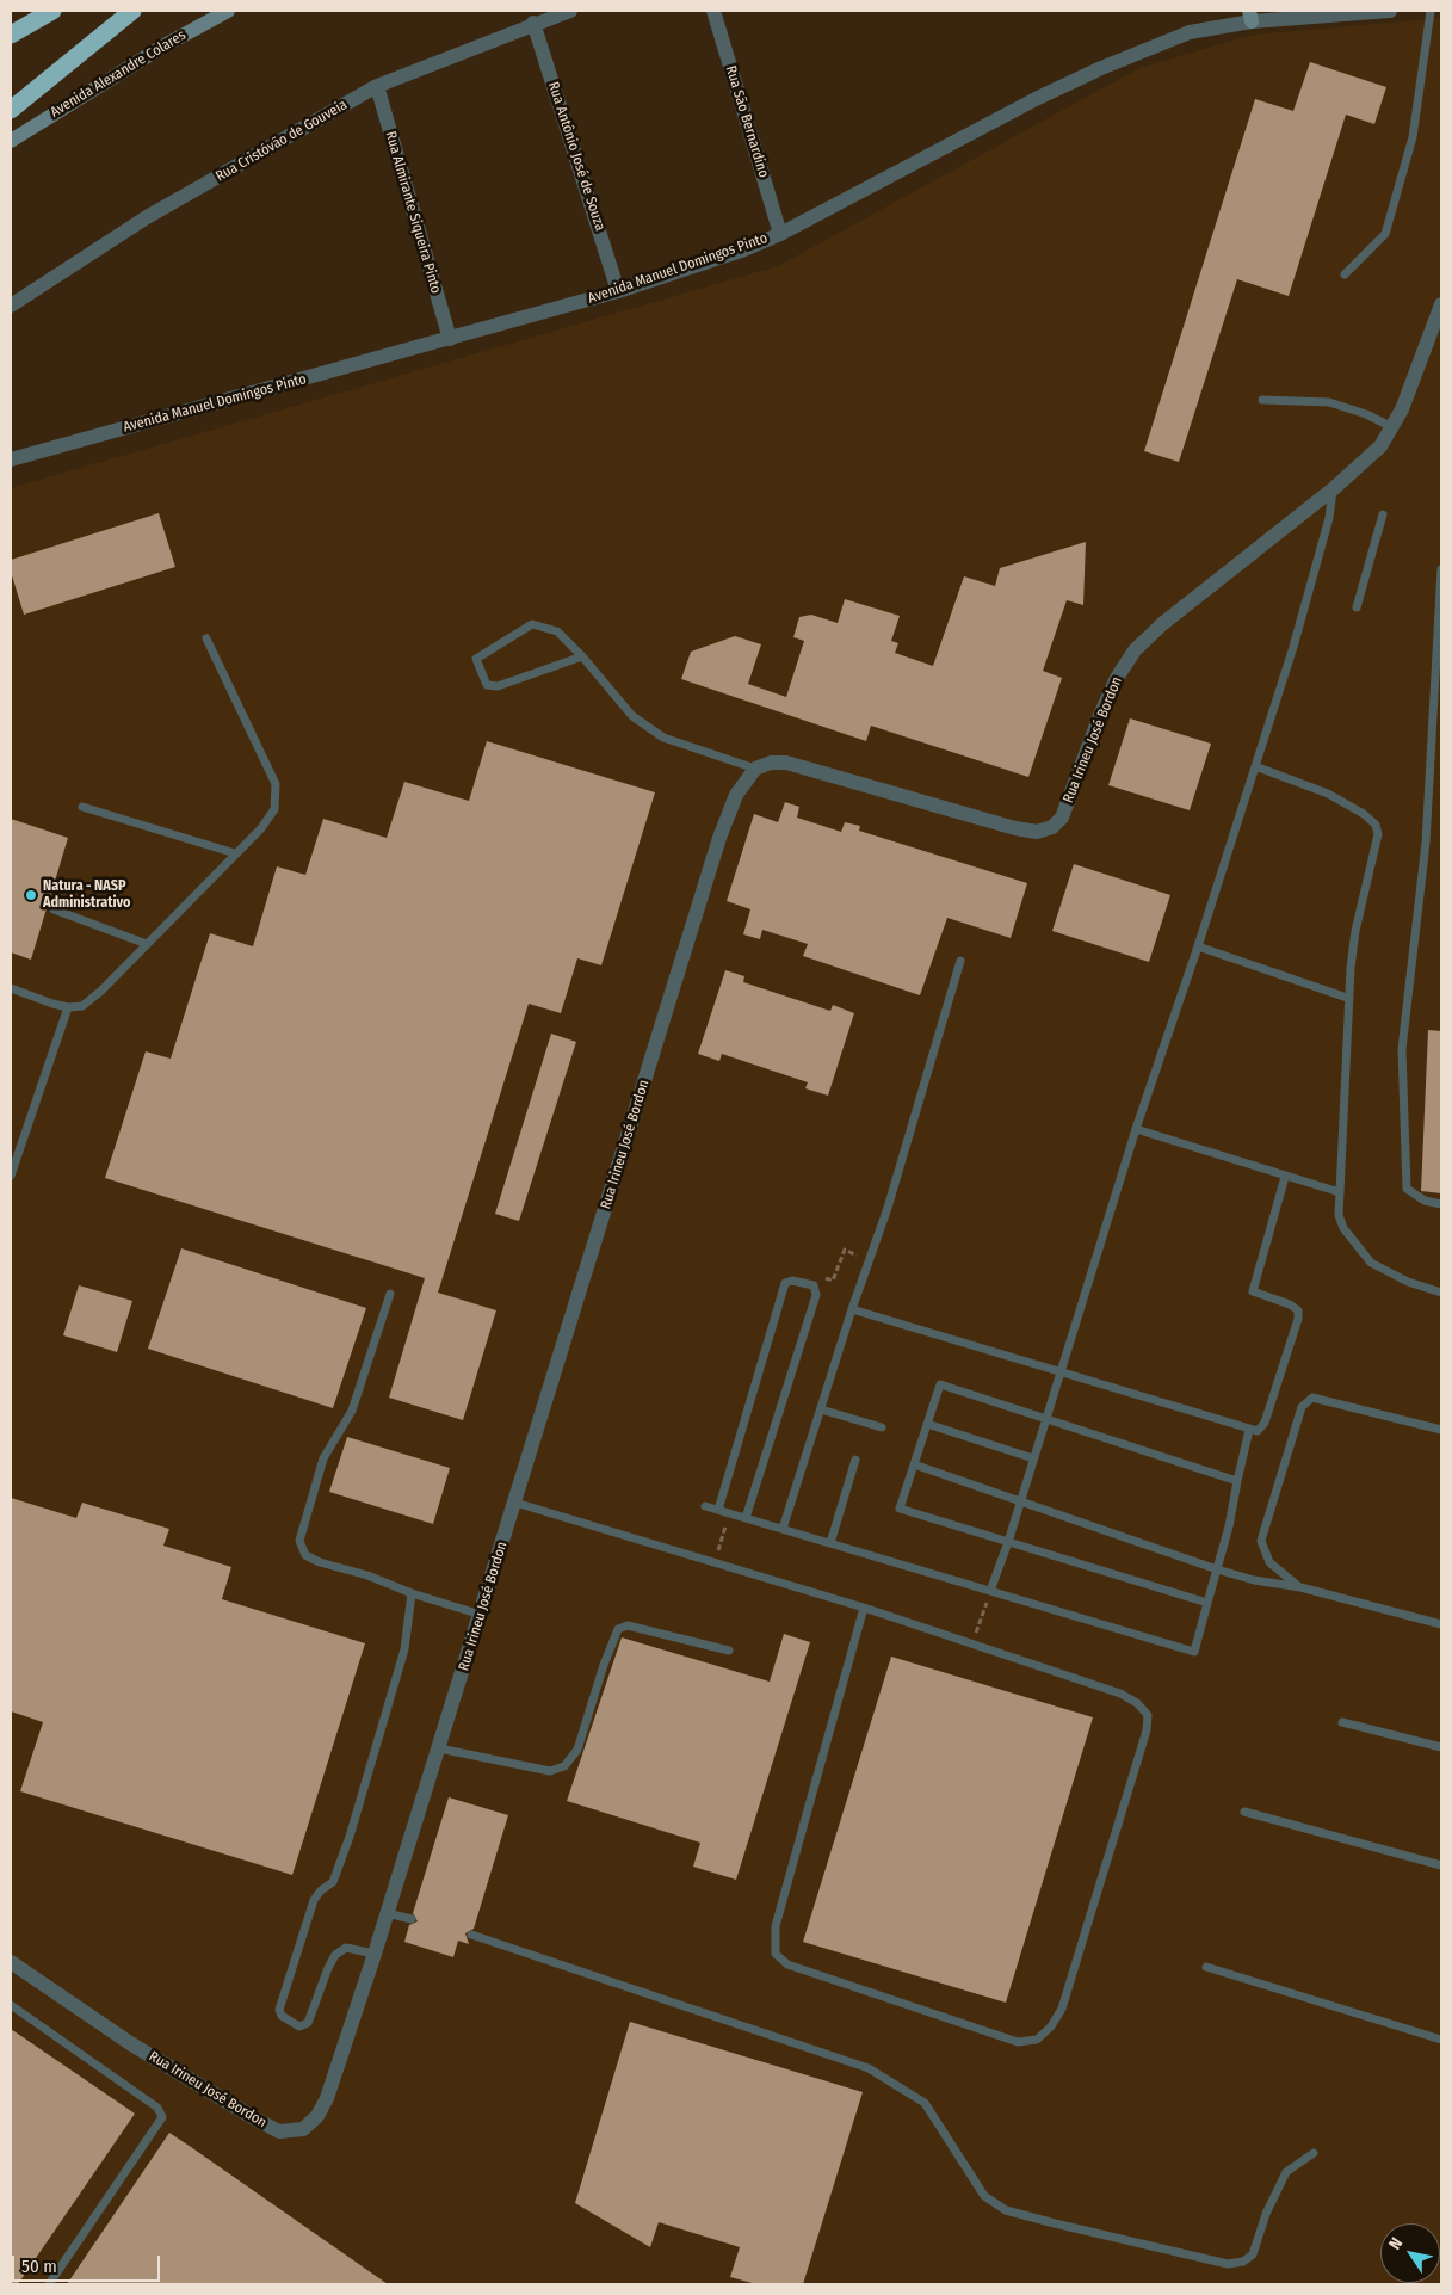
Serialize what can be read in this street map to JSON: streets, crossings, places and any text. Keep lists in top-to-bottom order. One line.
{"streets":{"main road":["Avenida Alexandre Colares"],"street":["Rua São Bernardino","Rua Cristóvão de Gouveia","Rua Antônio José de Souza","Rua Almirante Siqueira Pinto","Avenida Manuel Domingos Pinto","Rua Irineu José Bordon"]},"crossings":[["Rua São Bernardino","Avenida Manuel Domingos Pinto"],["Rua Cristóvão de Gouveia","Rua Antônio José de Souza"],["Rua Cristóvão de Gouveia","Rua Almirante Siqueira Pinto"],["Rua Antônio José de Souza","Avenida Manuel Domingos Pinto"],["Rua Almirante Siqueira Pinto","Avenida Manuel Domingos Pinto"]],"places":["Natura - NASP Administrativo"],"scale_bar":"50 m","north":"top left"}
